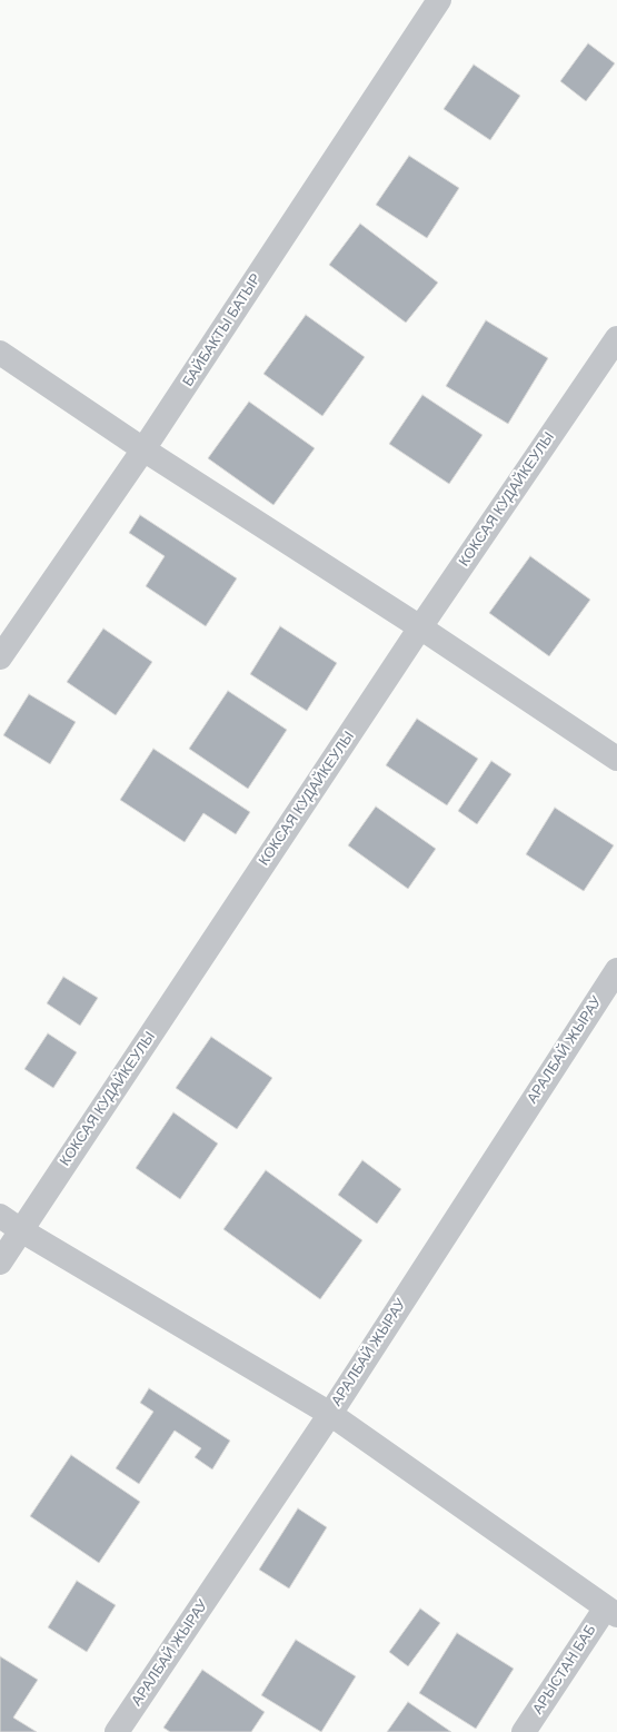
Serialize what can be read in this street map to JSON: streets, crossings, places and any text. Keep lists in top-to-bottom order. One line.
{"streets":{"street":["БАЙБАКТЫ БАТЫР","КОКСАЯ КУДАЙКЕУЛЫ","АРАЛБАЙ ЖЫРАУ","АРЫСТАН БАБ"]}}
